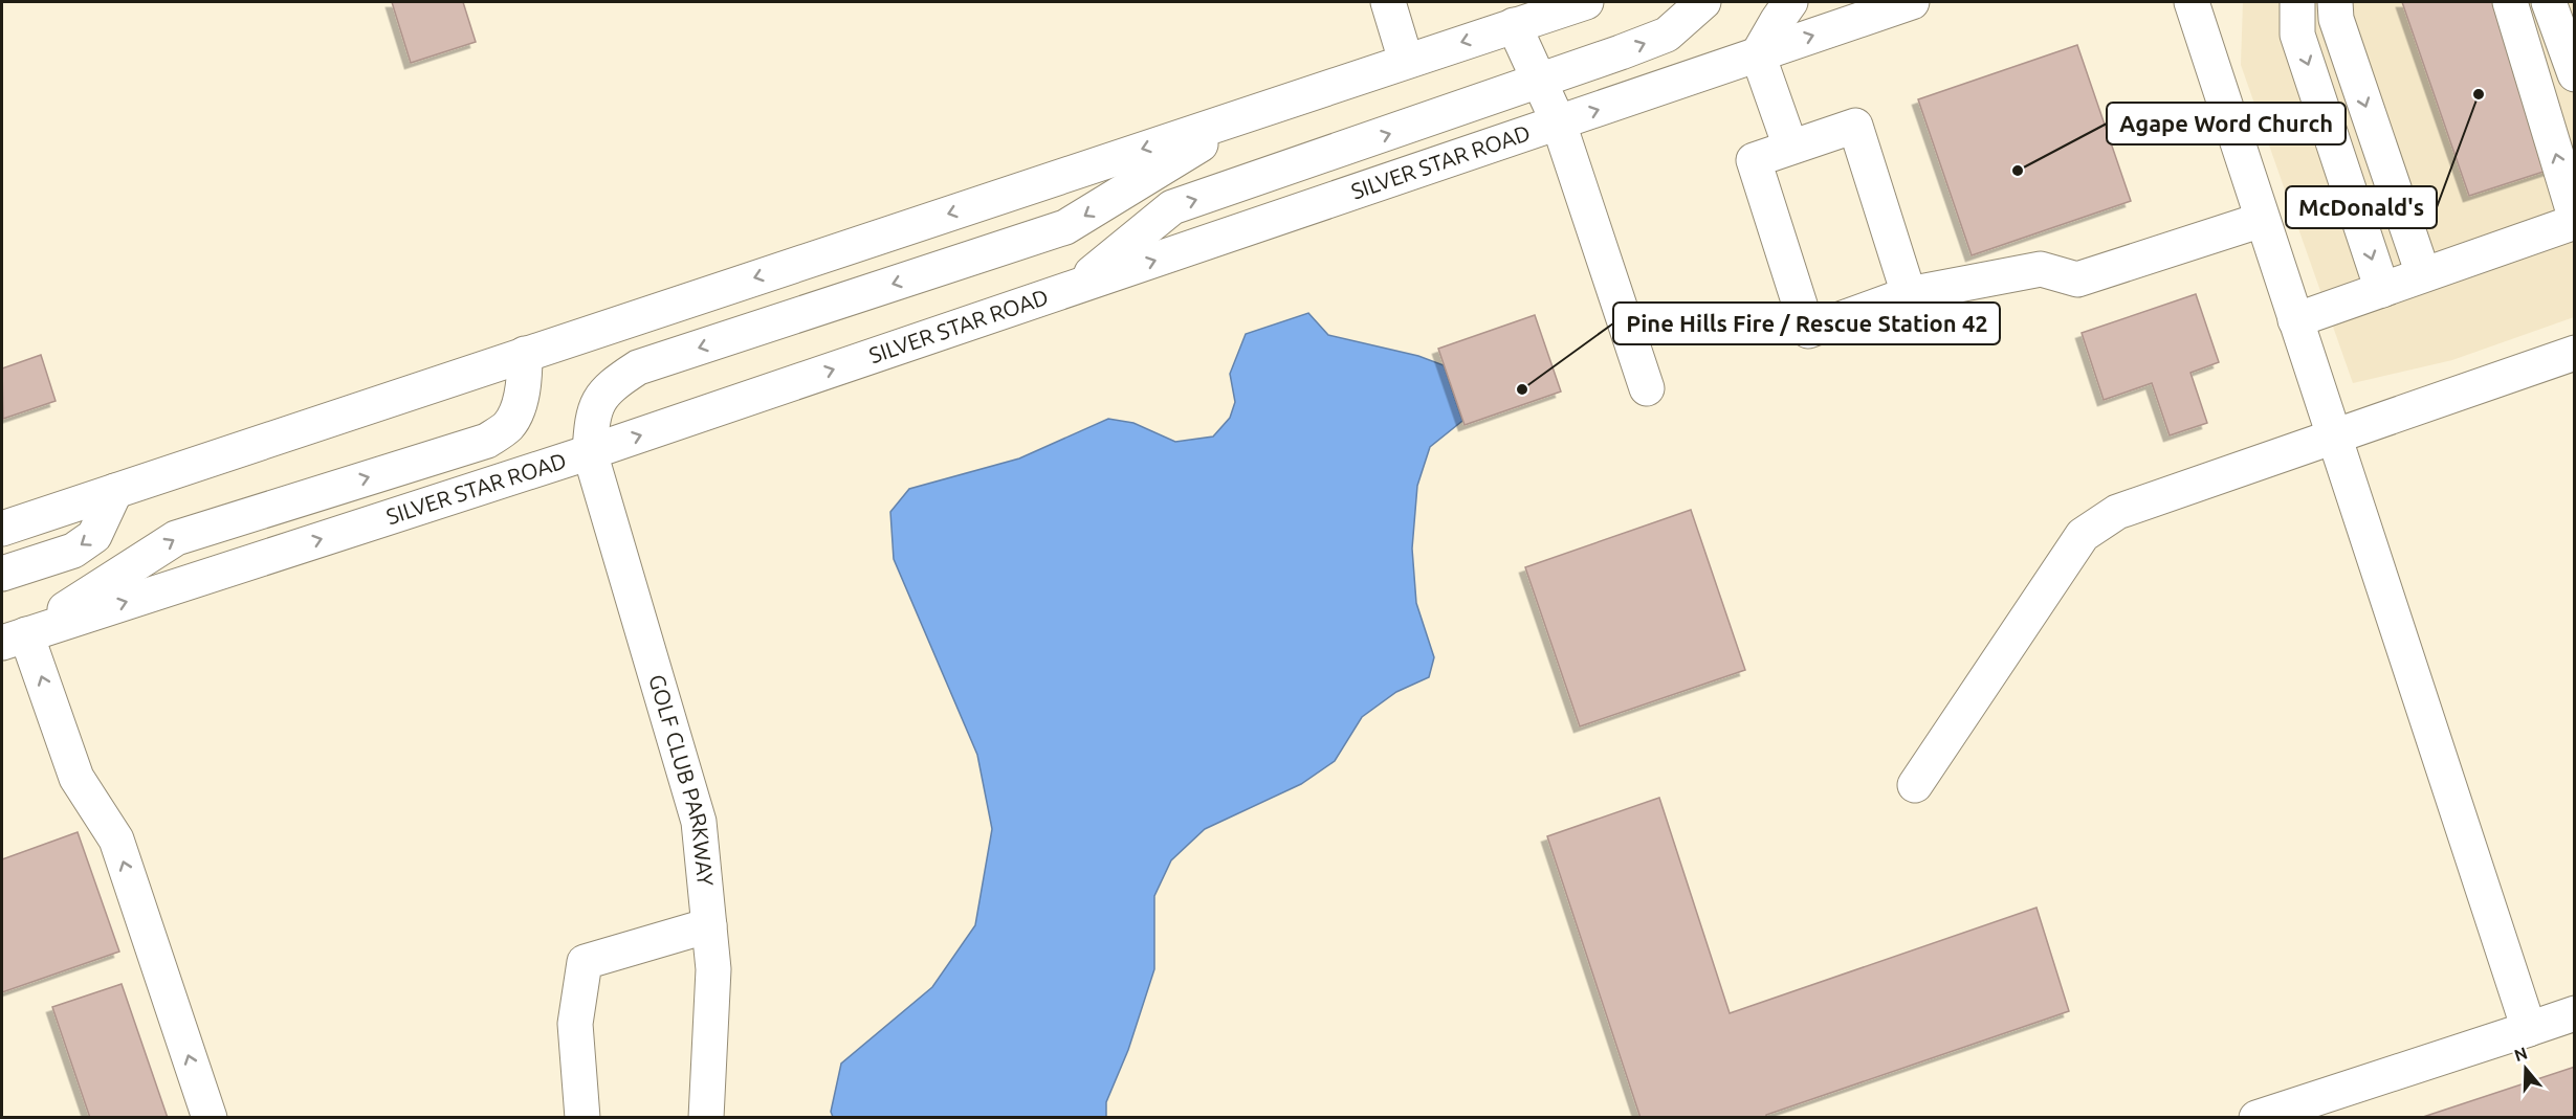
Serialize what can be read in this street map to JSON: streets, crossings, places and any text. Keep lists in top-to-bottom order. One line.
{"streets":{"main road":["SILVER STAR ROAD","GOLF CLUB PARKWAY"]},"crossings":[["SILVER STAR ROAD","GOLF CLUB PARKWAY"]],"places":["McDonald's","Agape Word Church","Pine Hills Fire / Rescue Station 42"],"north":"top"}
